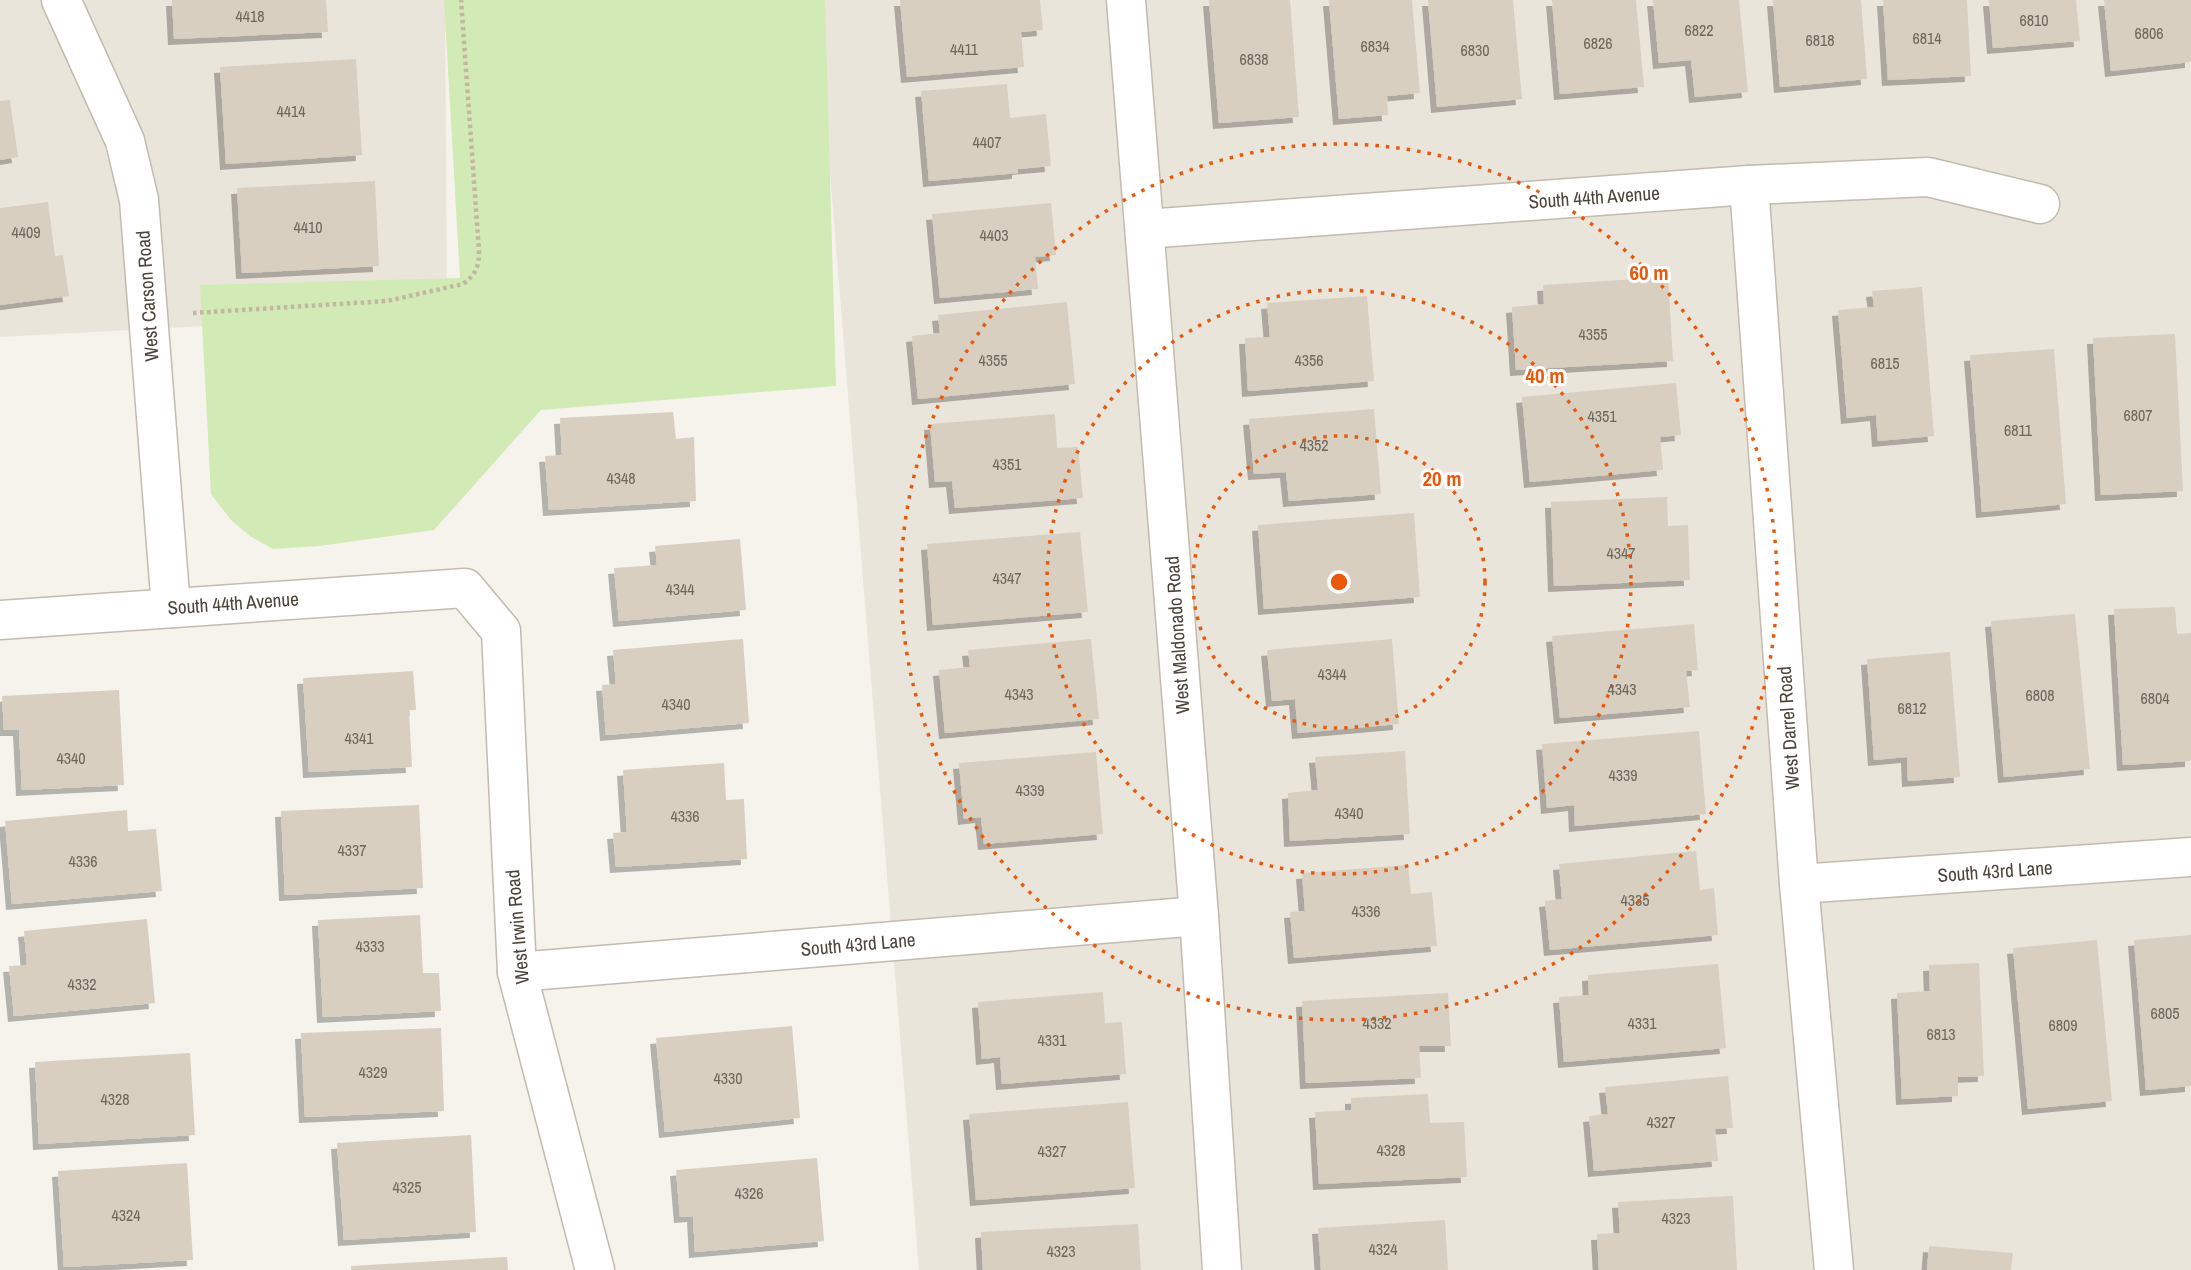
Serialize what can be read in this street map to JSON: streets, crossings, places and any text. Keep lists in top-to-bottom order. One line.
{"streets":{"street":["South 44th Avenue","West Carson Road","West Maldonado Road","West Darrel Road","South 43rd Lane","West Irwin Road"]},"crossings":[["South 44th Avenue","West Carson Road"],["South 44th Avenue","West Maldonado Road"],["South 44th Avenue","West Darrel Road"],["South 44th Avenue","West Irwin Road"],["West Maldonado Road","South 43rd Lane"],["West Darrel Road","South 43rd Lane"],["South 43rd Lane","West Irwin Road"]],"house_numbers":["4418","6810","6822","6806","6814","6818","6826","6834","4411","6830","6838","4414","4407","4410","4409","4403","4355","4355","4356","6815","6807","4351","6811","4352","4351","4348","4347","4347","4344","4344","4343","4343","6808","6804","4340","6812","4341","4340","4339","4339","4340","4336","4337","4336","4335","4336","4333","4332","6805","4332","4331","6809","6813","4331","4329","4330","4328","4327","4328","4327","4325","4326","4324","4323","4324","4323"],"rings":["60 m","40 m","20 m"]}
